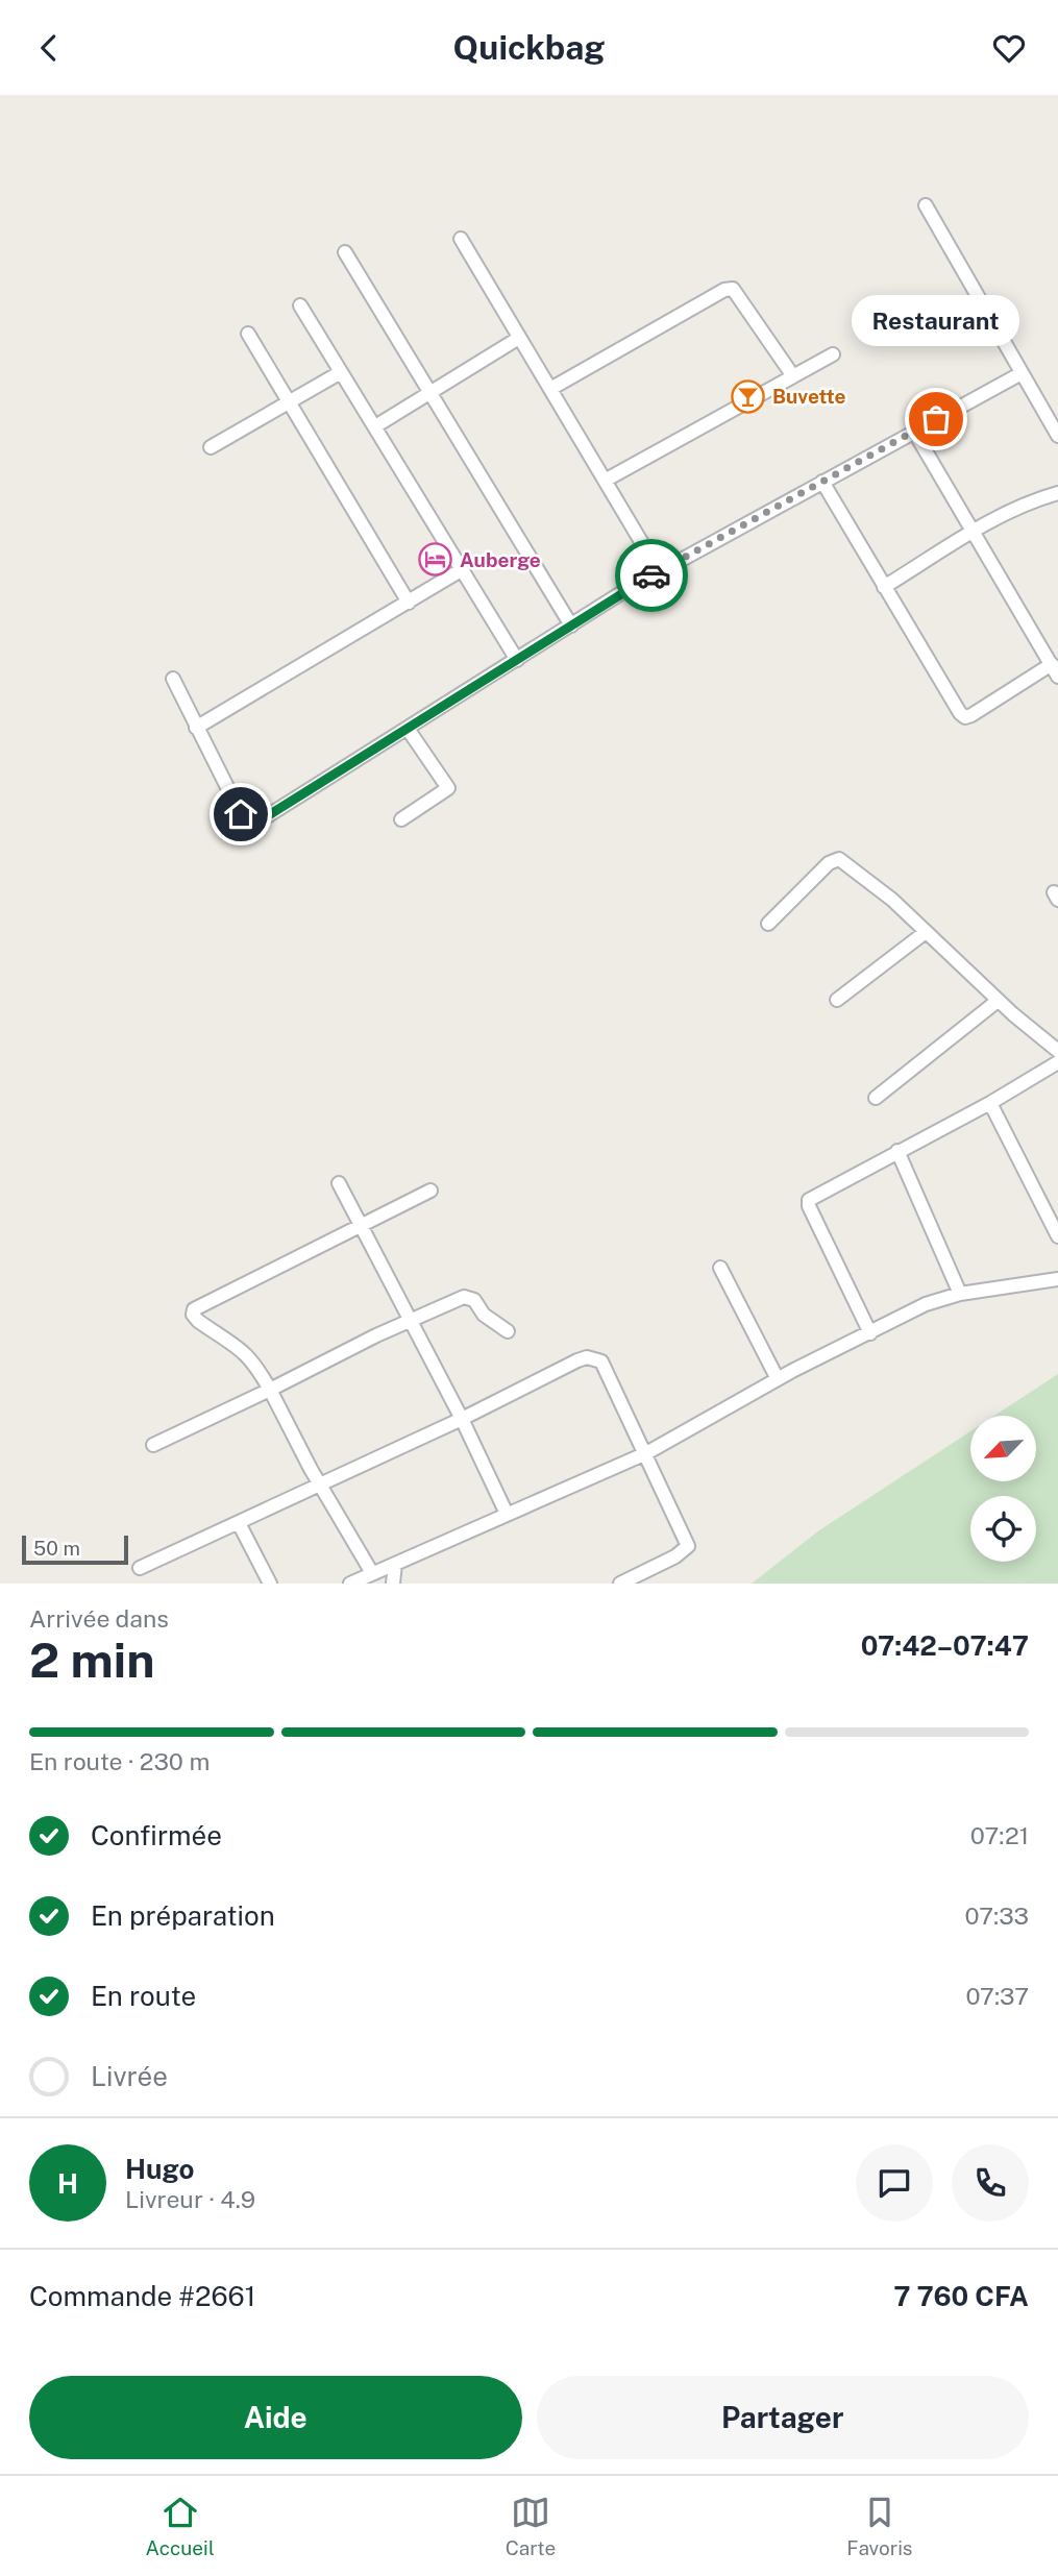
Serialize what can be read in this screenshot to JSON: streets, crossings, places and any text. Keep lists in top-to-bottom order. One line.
{"places":{"bar":["Buvette"],"other":["Restaurant"],"hotel":["Auberge"]},"scale_bar":"50 m","north":"bottom left","page":{"header":"Quickbag","bubble":"Restaurant","scale":"50 m","heading":["2 min","Arrivée dans","07:42–07:47"],"panel":["Hugo","Livreur · 4.9","Commande #2661","7 760 CFA"],"bar":"En route · 230 m","list":[["Confirmée","07:21"],["En préparation","07:33"],["En route","07:37"],"Livrée"],"round":"H","buttons":["Aide","Partager"],"tabs":["Accueil","Carte","Favoris"]}}
